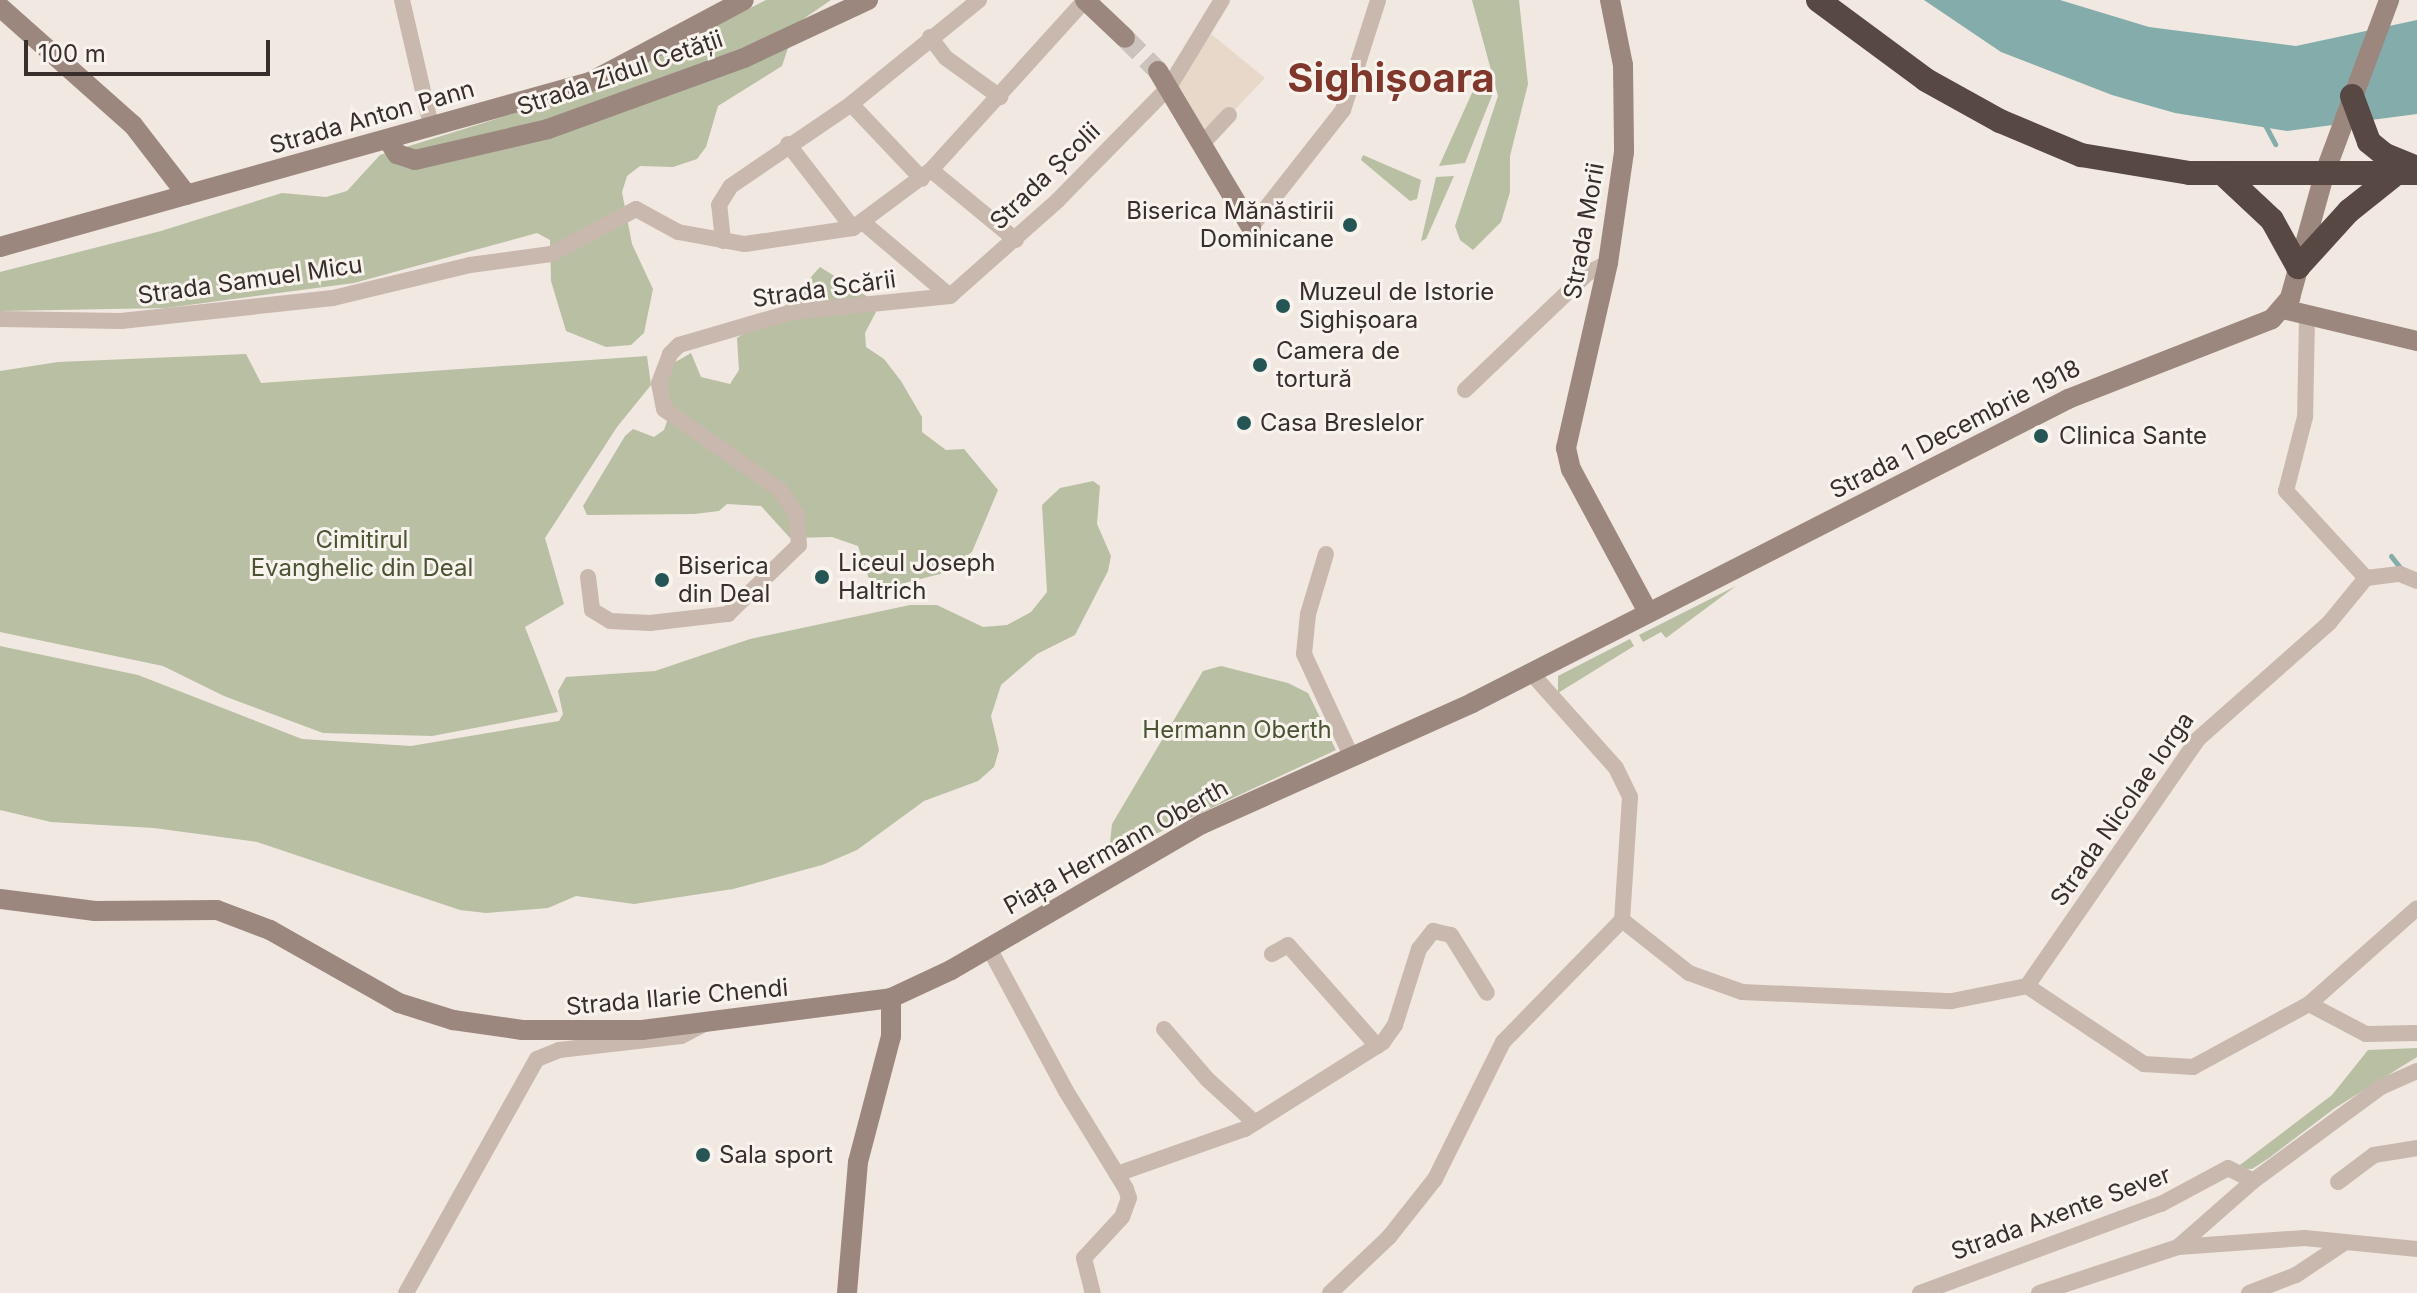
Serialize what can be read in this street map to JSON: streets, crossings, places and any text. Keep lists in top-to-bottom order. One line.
{"streets":{"street":["Strada Zidul Cetății","Strada Anton Pann","Strada Școlii","Strada Morii","Strada Samuel Micu","Strada Scării","Strada 1 Decembrie 1918","Strada Nicolae Iorga","Piața Hermann Oberth","Strada Ilarie Chendi","Strada Axente Sever"]},"crossings":[["Strada Zidul Cetății","Strada Anton Pann"],["Strada Școlii","Strada Scării"],["Strada Morii","Strada 1 Decembrie 1918"],["Strada 1 Decembrie 1918","Piața Hermann Oberth"],["Piața Hermann Oberth","Strada Ilarie Chendi"]],"districts":["Sighișoara"],"parks":["Cimitirul Evanghelic din Deal","Hermann Oberth"],"places":["Biserica Mănăstirii Dominicane","Muzeul de Istorie Sighișoara","Camera de tortură","Casa Breslelor","Clinica Sante","Liceul Joseph Haltrich","Biserica din Deal","Sala sport"],"scale_bar":"100 m"}
